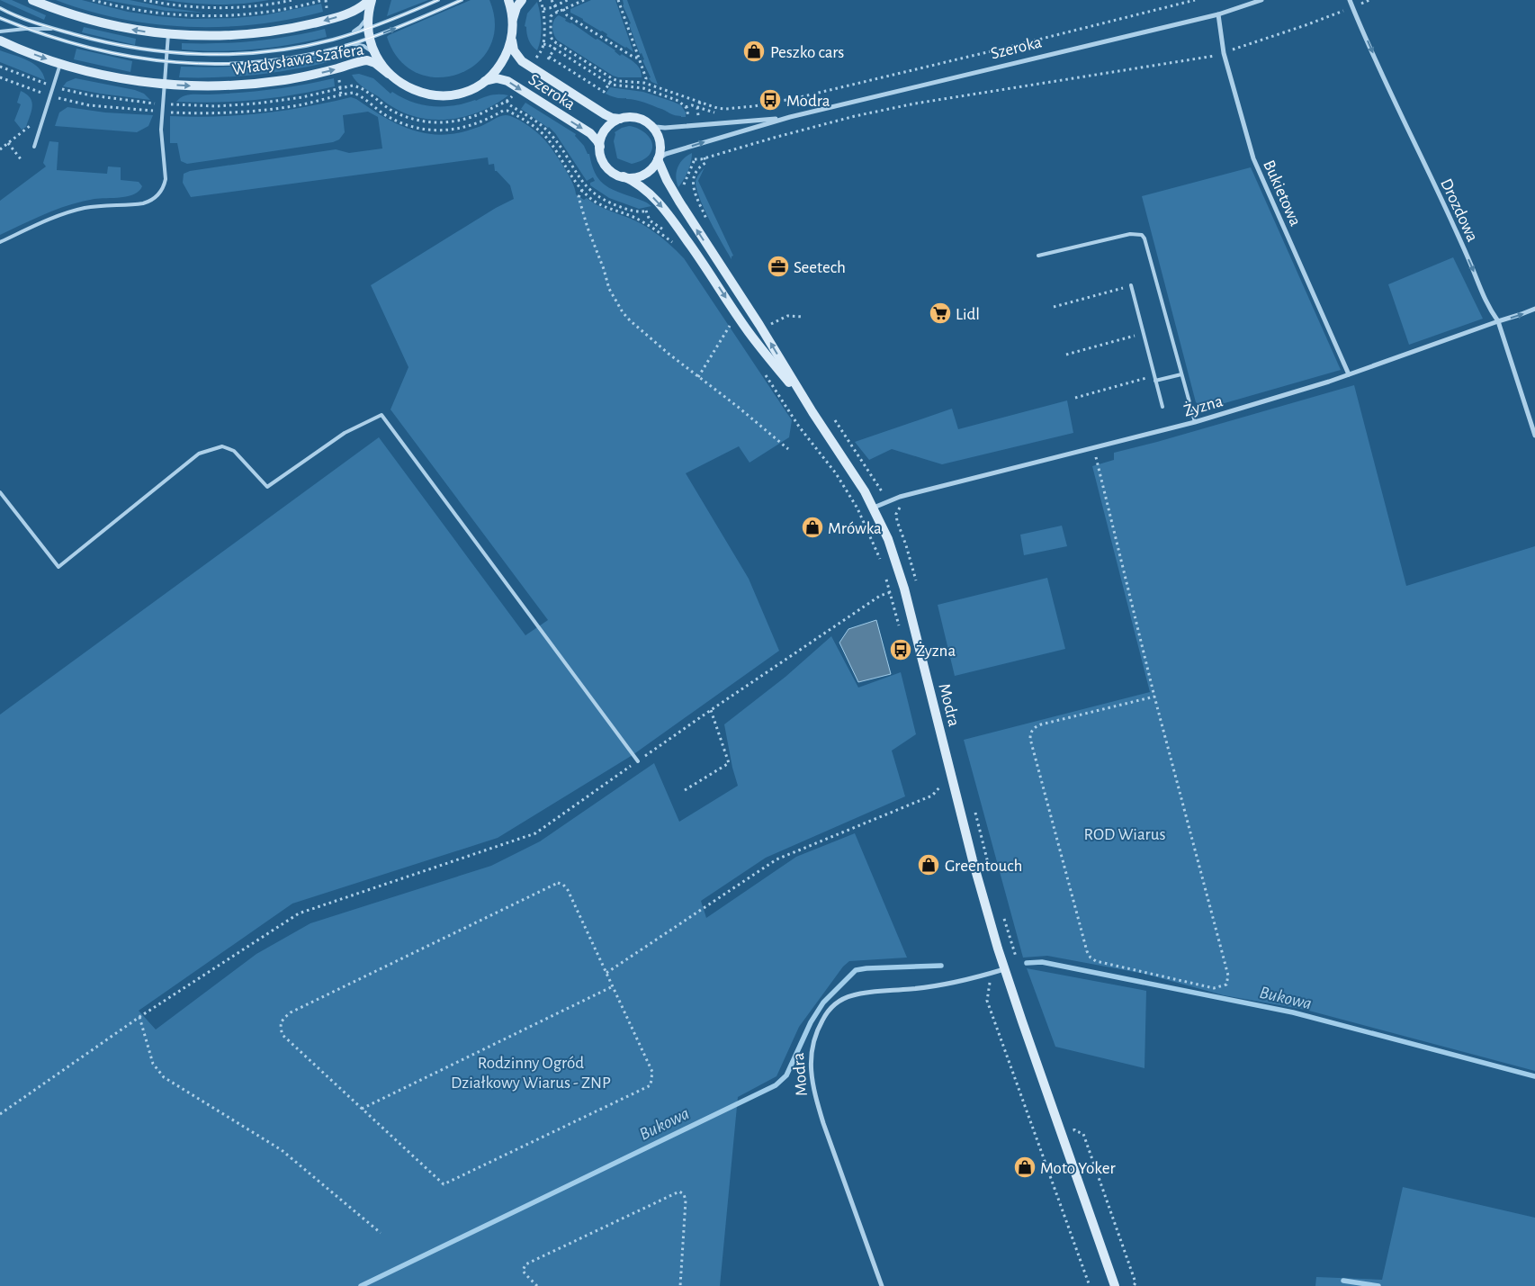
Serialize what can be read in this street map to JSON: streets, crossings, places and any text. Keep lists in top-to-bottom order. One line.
{"streets":{"street":["Szeroka","Władysława Szafera","Bukietowa","Drozdowa","Żyzna","Modra"]},"crossings":[["Szeroka","Bukietowa"],["Szeroka","Modra"],["Bukietowa","Żyzna"],["Drozdowa","Żyzna"],["Żyzna","Modra"]],"one_way":["Drozdowa"],"water":["Bukowa"],"parks":["ROD Wiarus","Rodzinny Ogród Działkowy Wiarus - ZNP"],"places":{"shop":["Peszko cars","Mrówka","Greentouch","Moto Yoker"],"bus stop":["Modra","Żyzna"],"office":["Seetech"],"supermarket":["Lidl"]}}
